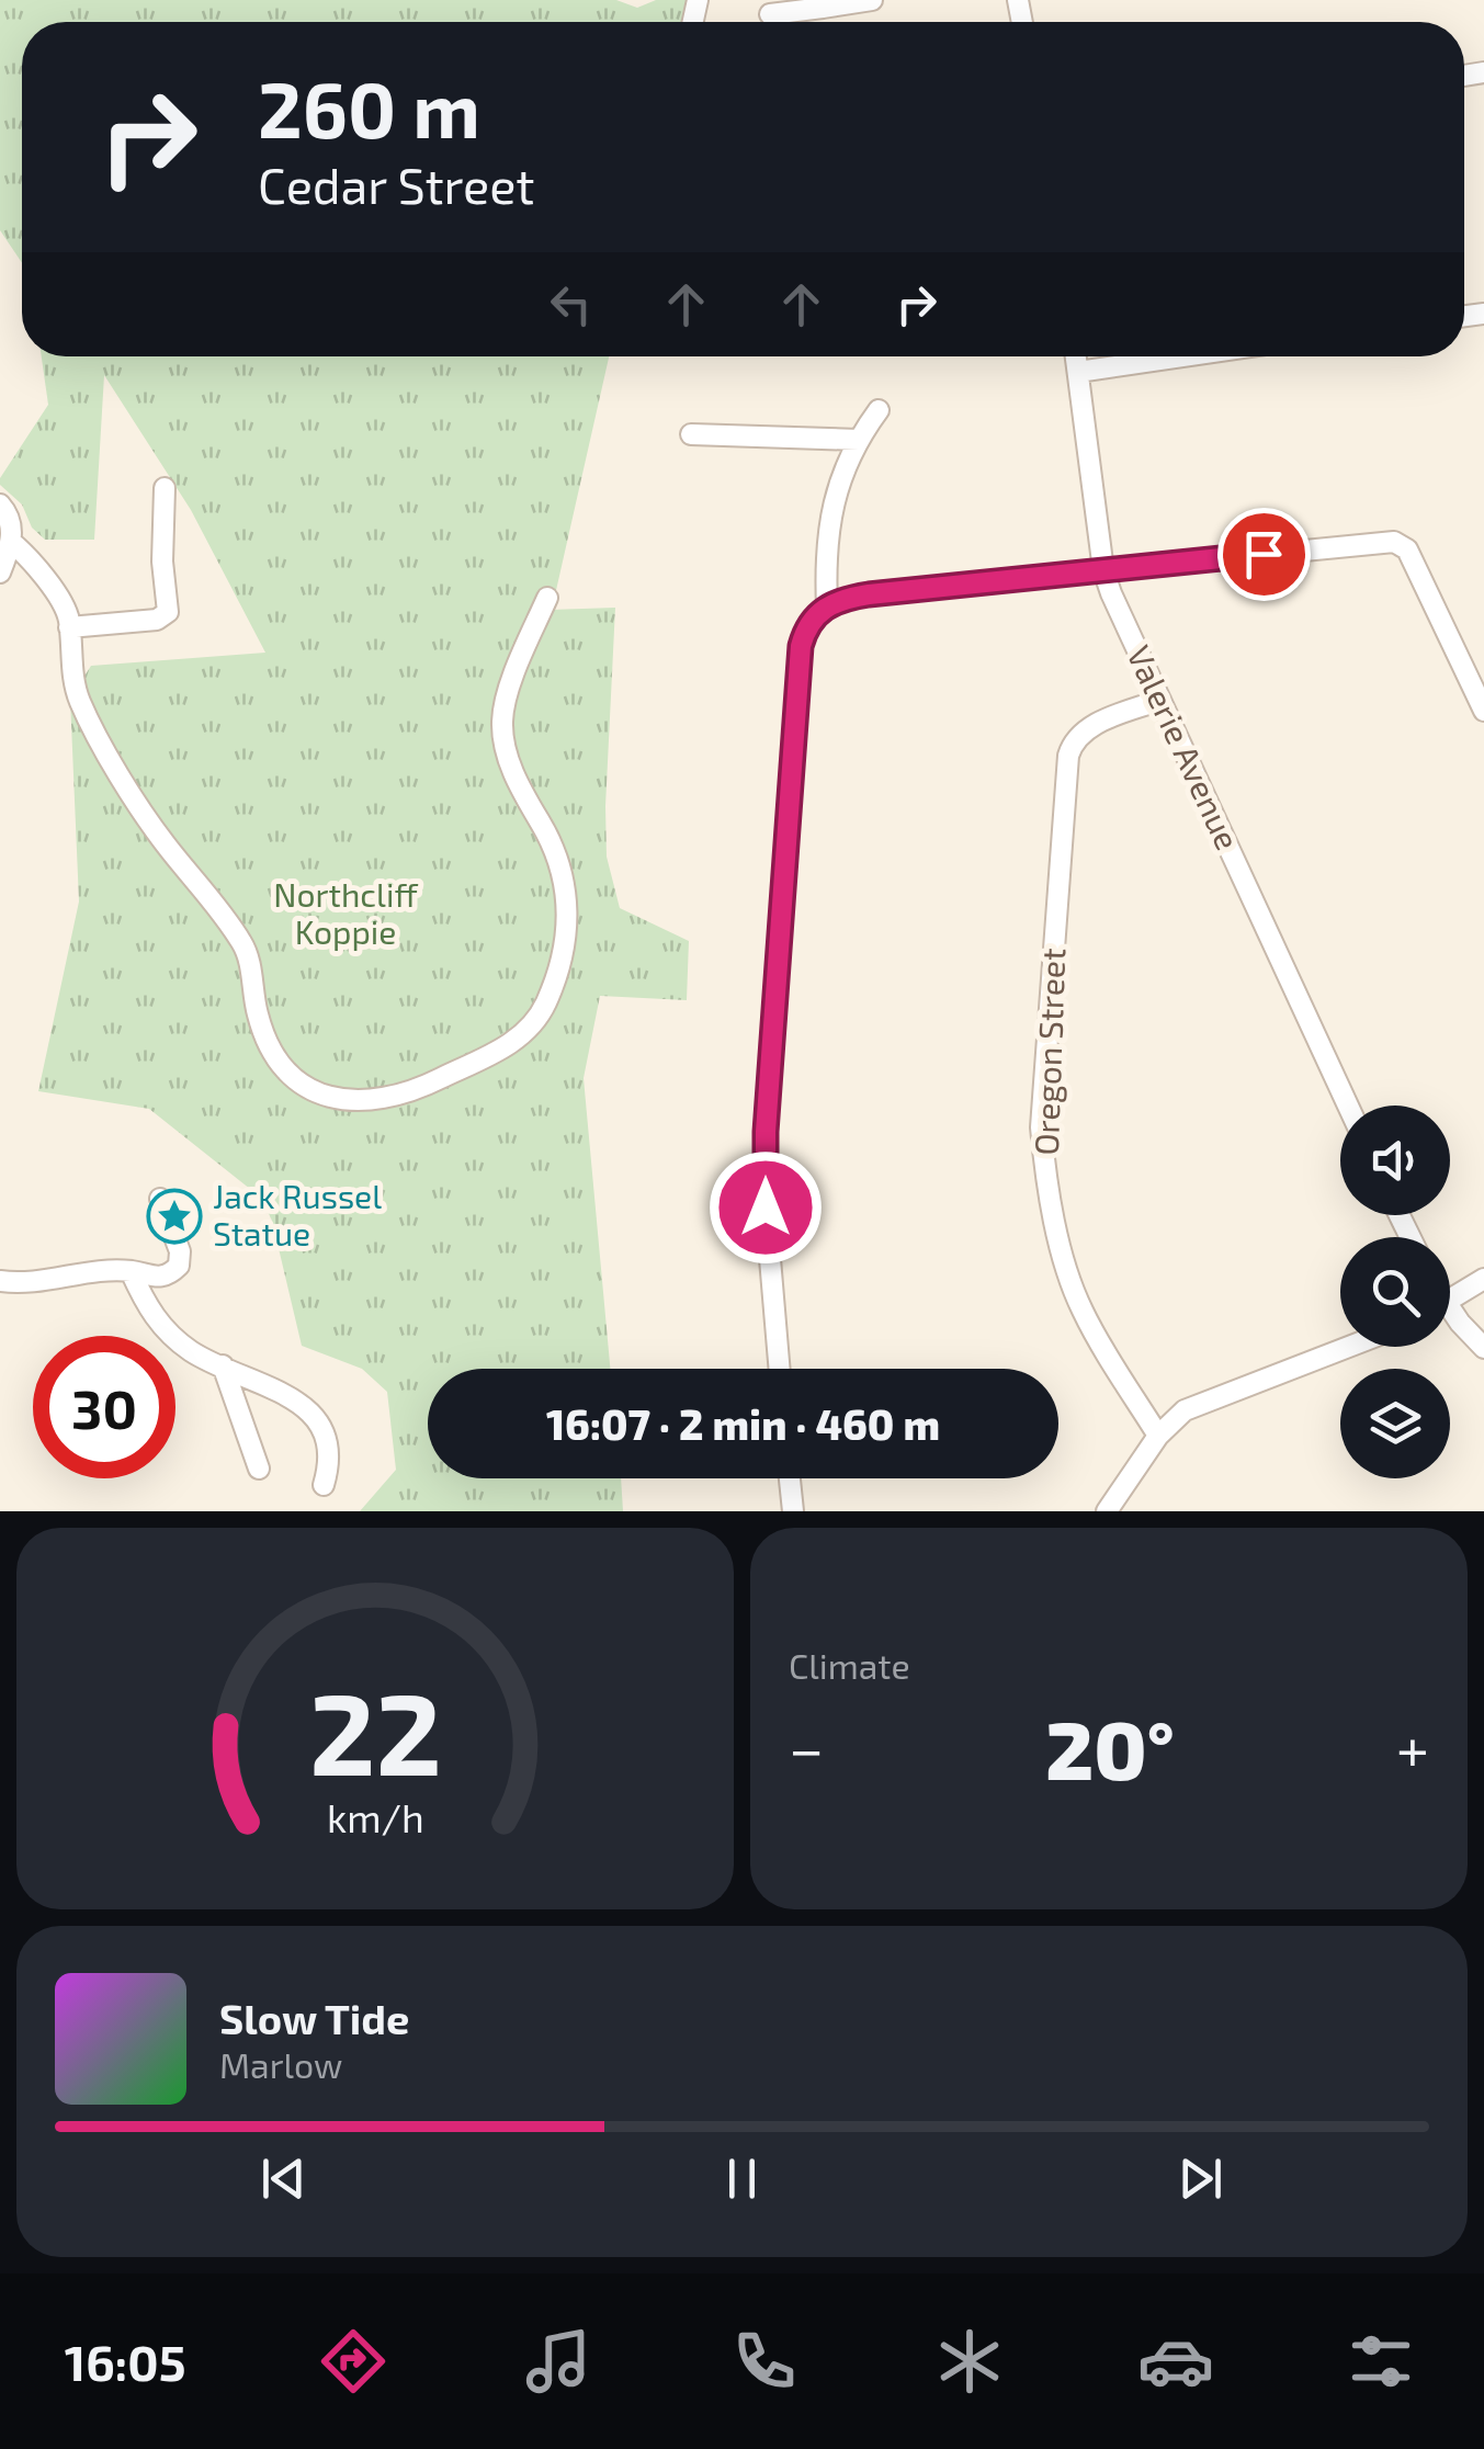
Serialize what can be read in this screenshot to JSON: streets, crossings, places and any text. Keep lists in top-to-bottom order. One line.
{"streets":{"street":["Valerie Avenue","Oregon Street"]},"crossings":[["Valerie Avenue","Oregon Street"]],"parks":["Northcliff Koppie"],"places":{"place":["Jack Russel Statue"]},"page":{"turn":["260 m","Cedar Street"],"limit":"30","trip":"16:07 · 2 min · 460 m","tile":"Climate","heat":["−","20°","+"],"song":["Slow Tide","Marlow"],"tabs":"16:05","gauge":["22","km/h"]}}
